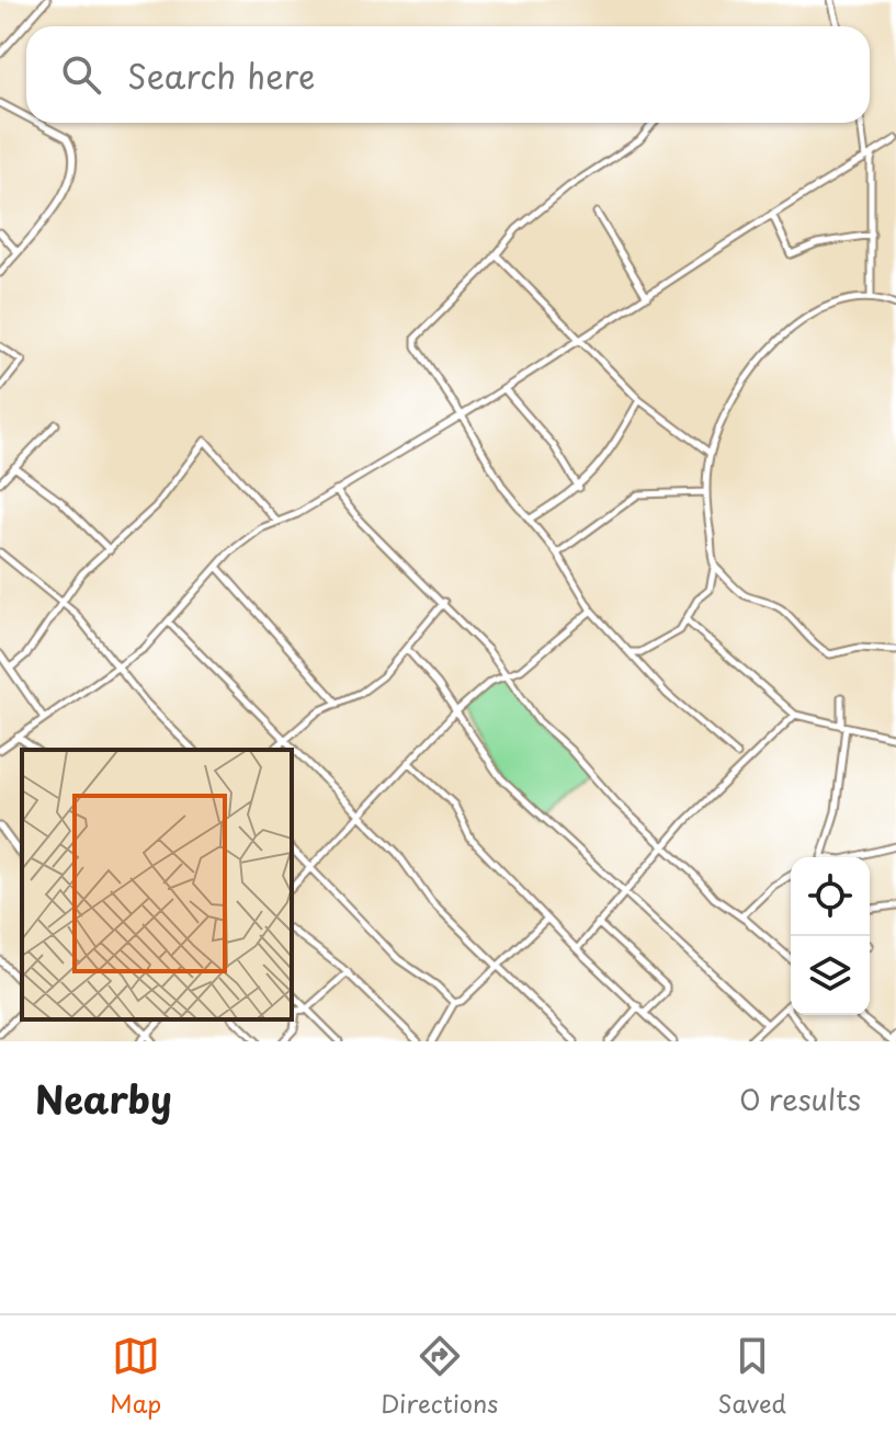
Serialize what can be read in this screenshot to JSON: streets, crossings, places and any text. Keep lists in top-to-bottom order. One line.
{"page":{"search":"Search here","heading":["Nearby","0 results"],"nav":["Map","Directions","Saved"]}}
